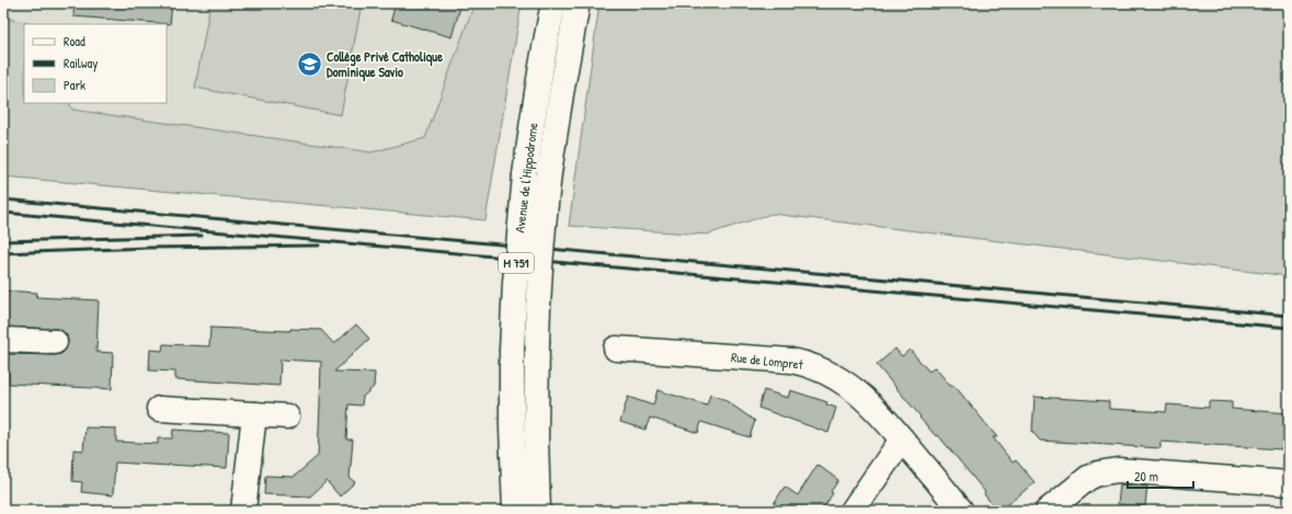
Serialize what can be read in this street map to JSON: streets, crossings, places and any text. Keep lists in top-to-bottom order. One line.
{"streets":{"street":["Avenue de l'Hippodrome","M 751","Rue de Lompret"]},"places":{"school or university":["Collège Privé Catholique Dominique Savio"]},"legend":["Road","Railway","Park"],"scale_bar":"20 m"}
